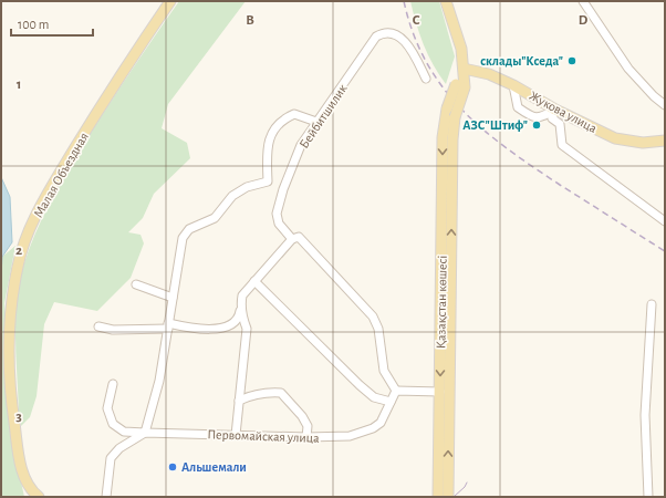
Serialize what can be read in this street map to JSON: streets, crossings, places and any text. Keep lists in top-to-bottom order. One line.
{"streets":{"main road":["Жукова улица","Малая Объездная","Қазақстан көшесі"],"street":["Бейбитшилик","Первомайская улица"]},"places":["склады\"Кседа\"","АЗС\"Штиф\"","Альшемали"],"scale_bar":"100 m","grid":{"columns":["B","C","D"],"rows":["1","2","3"]}}
